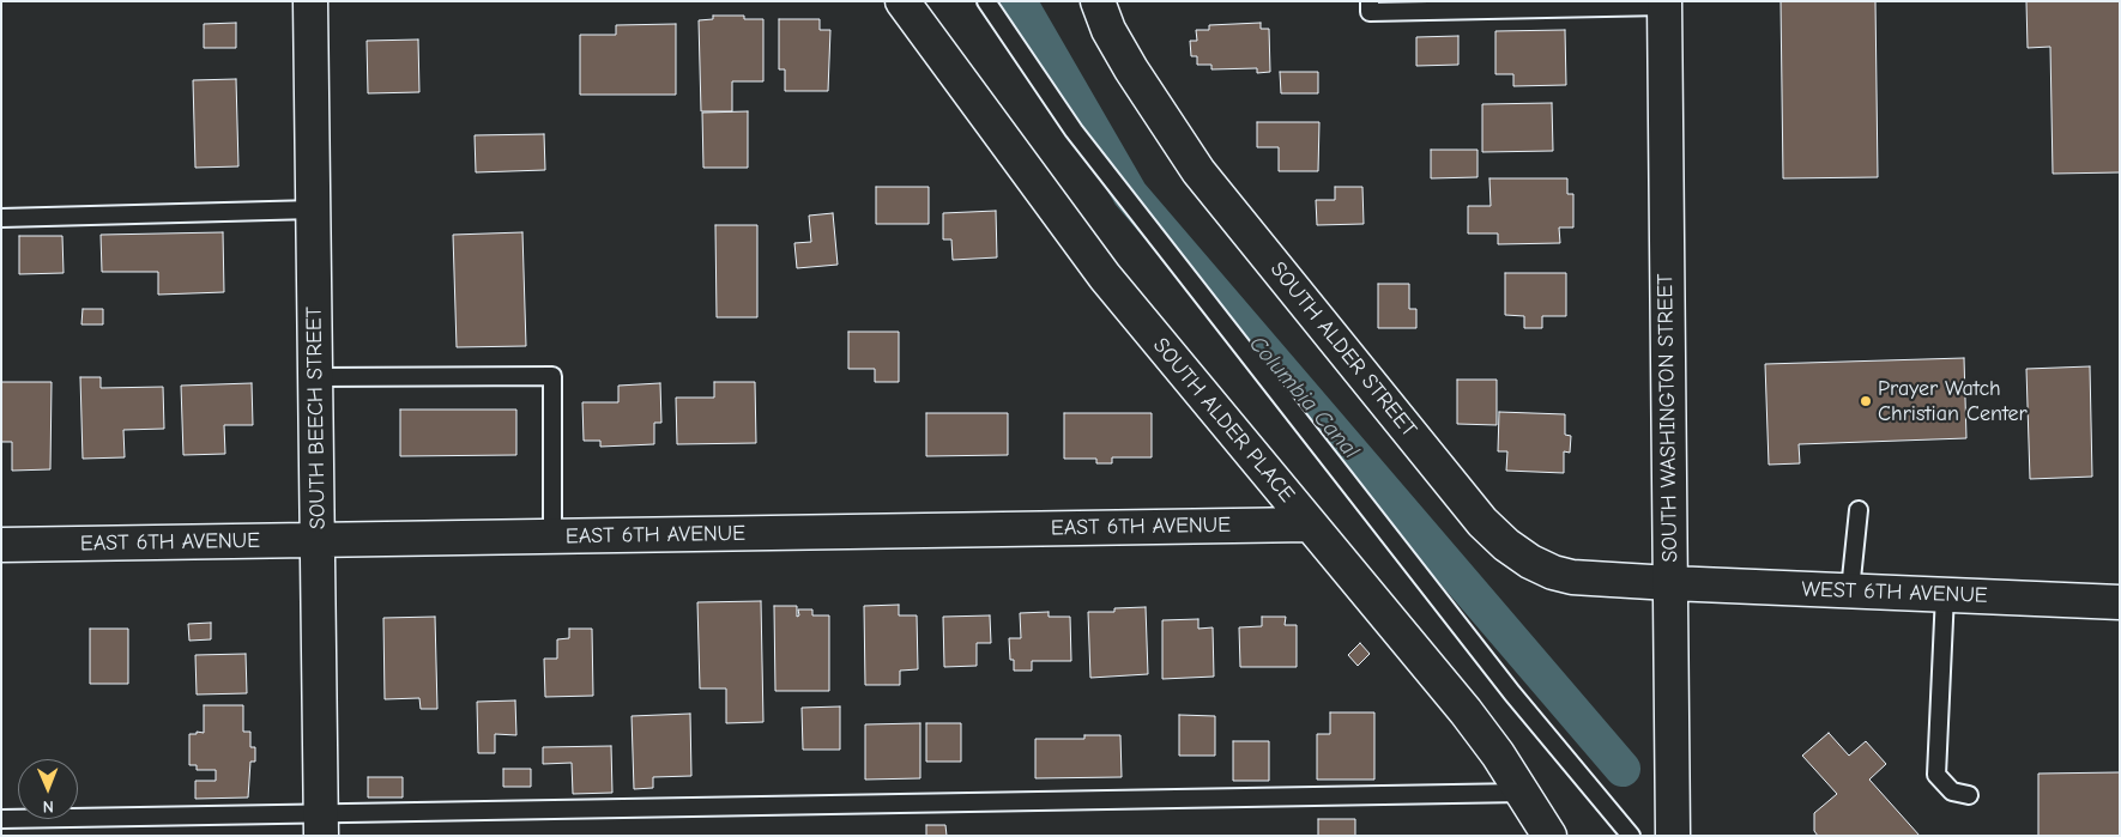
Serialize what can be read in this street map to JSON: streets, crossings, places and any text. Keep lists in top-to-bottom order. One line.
{"streets":{"street":["SOUTH ALDER STREET","SOUTH BEECH STREET","SOUTH WASHINGTON STREET","SOUTH ALDER PLACE","EAST 6TH AVENUE","WEST 6TH AVENUE"]},"crossings":[["SOUTH ALDER STREET","SOUTH WASHINGTON STREET"],["SOUTH ALDER STREET","WEST 6TH AVENUE"],["SOUTH BEECH STREET","EAST 6TH AVENUE"],["SOUTH WASHINGTON STREET","WEST 6TH AVENUE"],["SOUTH ALDER PLACE","EAST 6TH AVENUE"]],"water":["Columbia Canal"],"places":["Prayer Watch Christian Center"],"north":"bottom"}
